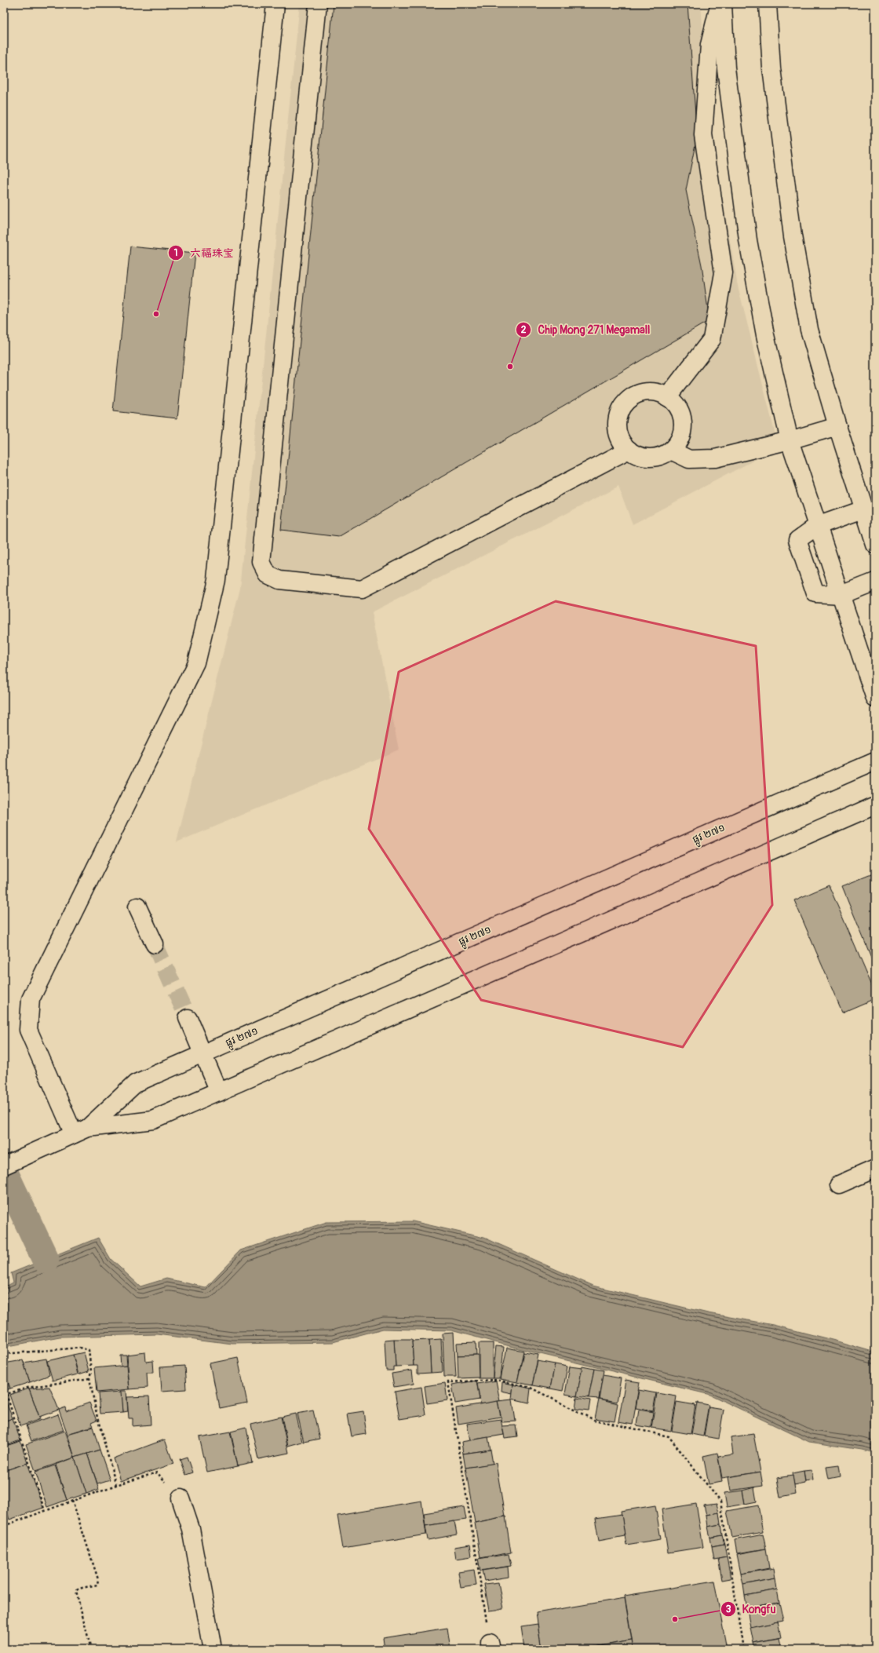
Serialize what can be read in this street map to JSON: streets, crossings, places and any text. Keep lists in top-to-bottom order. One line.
{"streets":{"street":["ផ្លូវ ២៧១"]},"places":["六福珠宝","Chip Mong 271 Megamall","Kongfu"]}
